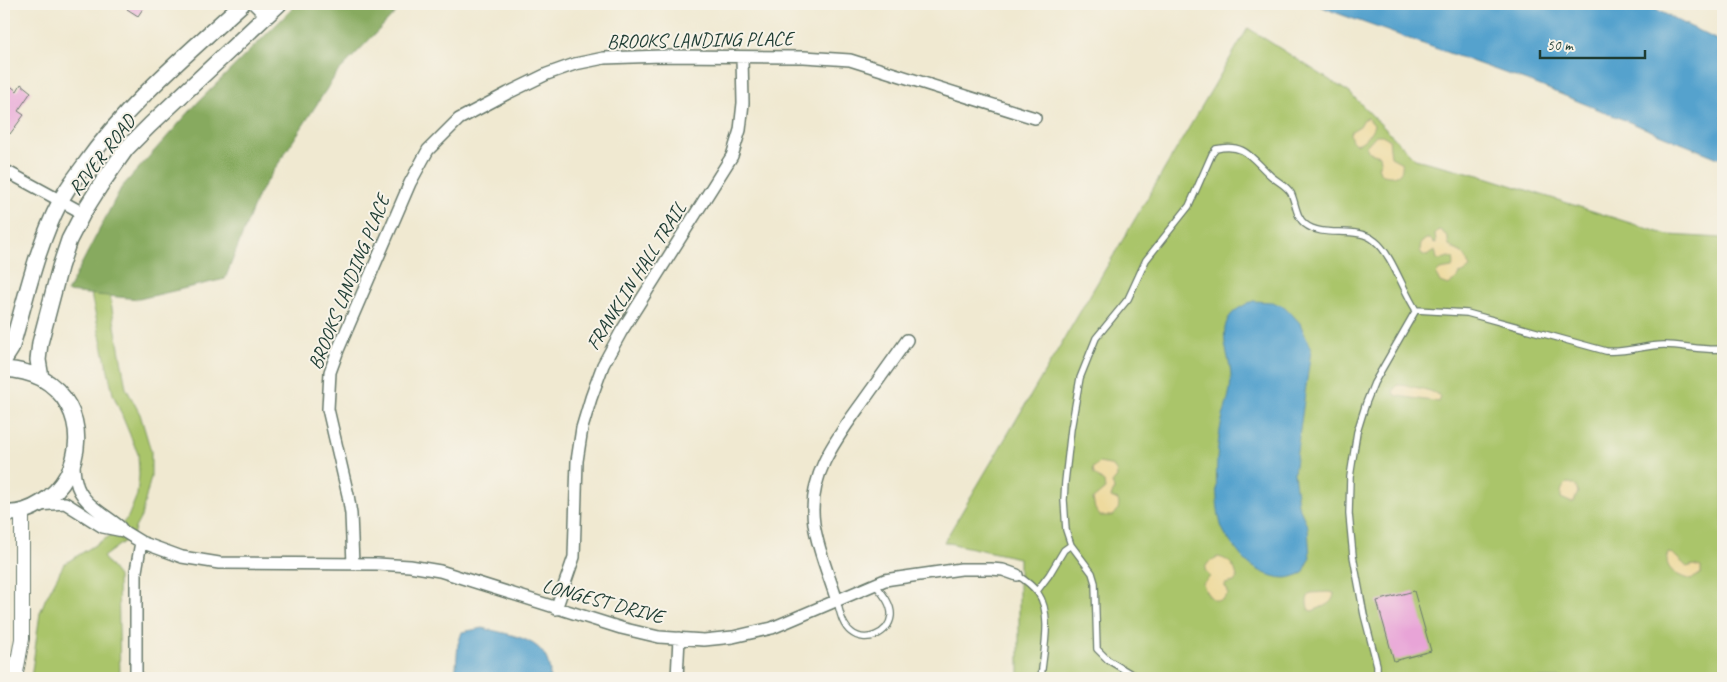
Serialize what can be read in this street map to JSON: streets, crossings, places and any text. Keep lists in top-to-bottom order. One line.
{"streets":{"main road":["RIVER ROAD"],"street":["BROOKS LANDING PLACE","FRANKLIN HALL TRAIL","LONGEST DRIVE"]},"crossings":[["BROOKS LANDING PLACE","FRANKLIN HALL TRAIL"],["BROOKS LANDING PLACE","LONGEST DRIVE"],["FRANKLIN HALL TRAIL","LONGEST DRIVE"]],"scale_bar":"50 m"}
